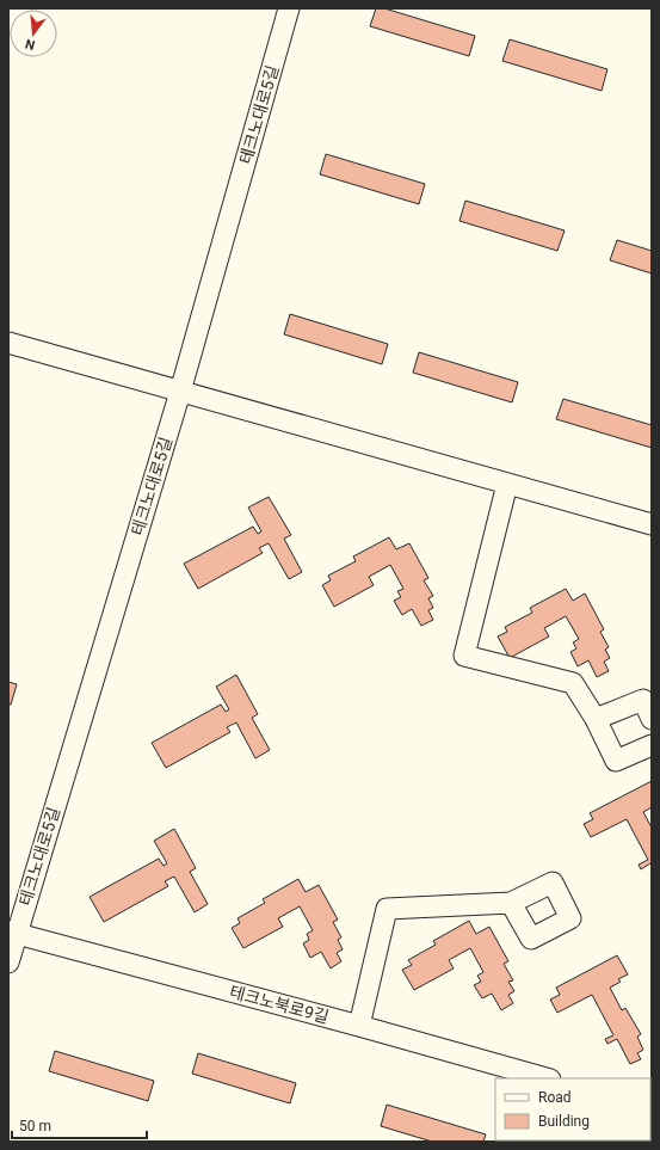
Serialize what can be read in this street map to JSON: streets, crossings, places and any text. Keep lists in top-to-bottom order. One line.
{"streets":{"street":["테크노대로5길","테크노북로9길"]},"crossings":[["테크노대로5길","테크노북로9길"]],"legend":["Road","Building"],"scale_bar":"50 m","north":"bottom"}
